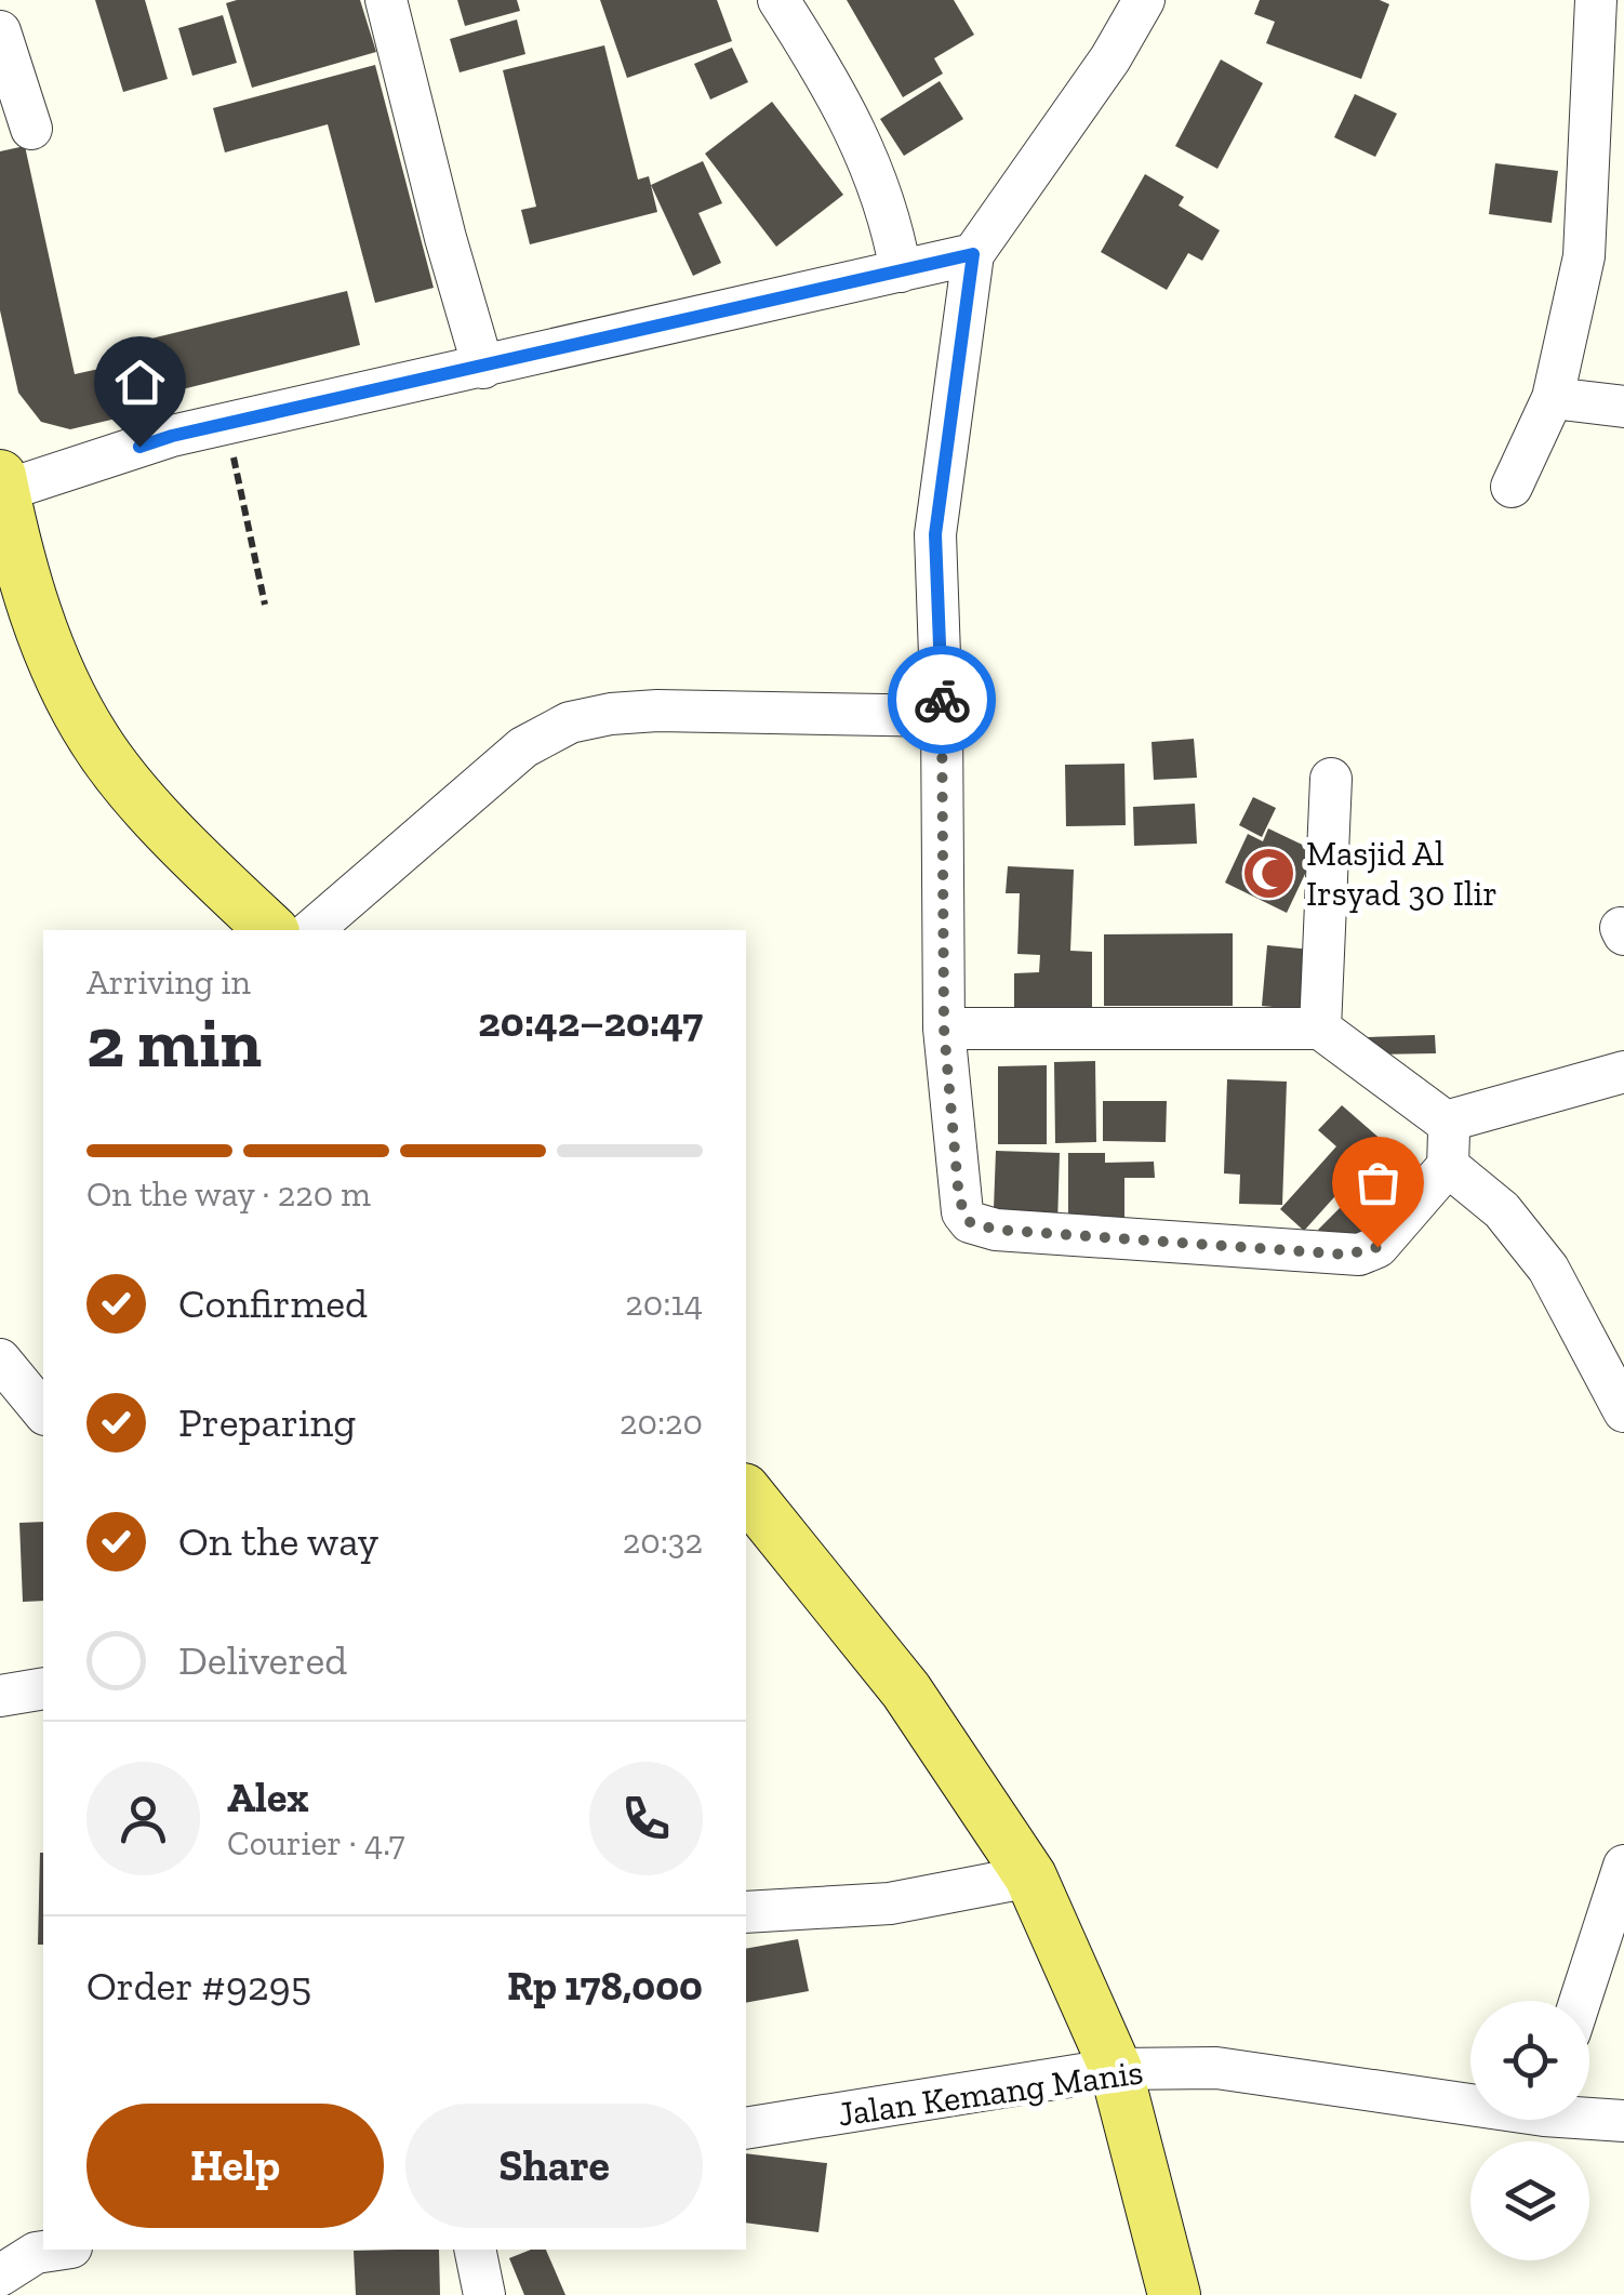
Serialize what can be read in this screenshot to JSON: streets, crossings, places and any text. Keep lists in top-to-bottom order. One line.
{"streets":{"street":["Jalan Kemang Manis"]},"places":{"mosque":["Masjid Al Irsyad 30 Ilir"]},"page":{"heading":["2 min","Arriving in","20:42–20:47"],"panel":["Alex","Courier · 4.7","Order #9295","Rp 178,000"],"bar":"On the way · 220 m","list":[["Confirmed","20:14"],["Preparing","20:20"],["On the way","20:32"],"Delivered"],"buttons":["Help","Share"]}}
